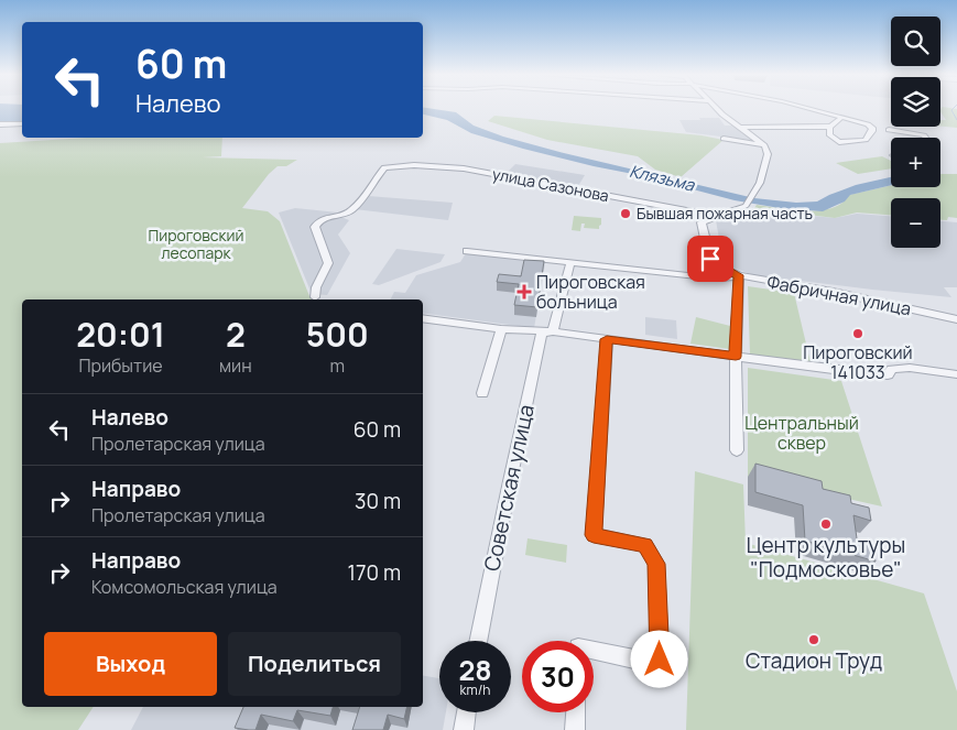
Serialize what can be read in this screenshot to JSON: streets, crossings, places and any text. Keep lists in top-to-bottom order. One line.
{"streets":{"street":["улица Сазонова","Фабричная улица","Советская улица"]},"crossings":[["улица Сазонова","Фабричная улица"]],"water":["Клязьма"],"parks":["Пироговский лесопарк","Центральный сквер"],"places":{"other":["Бывшая пожарная часть","Пироговский 141033","Центр культуры \"Подмосковье\"","Стадион Труд"],"health":["Пироговская больница"]},"page":{"map_buttons":["+","−"],"turn":["60 m","Налево"],"eta":["20:01","Прибытие","2","мин","500","m"],"list":[{"name":"Налево","note":"Пролетарская улица","value":"60 m"},{"name":"Направо","note":"Пролетарская улица","value":"30 m"},{"name":"Направо","note":"Комсомольская улица","value":"170 m"}],"buttons":["Выход","Поделиться"],"speed":"28 km/h","limit":"30"}}
